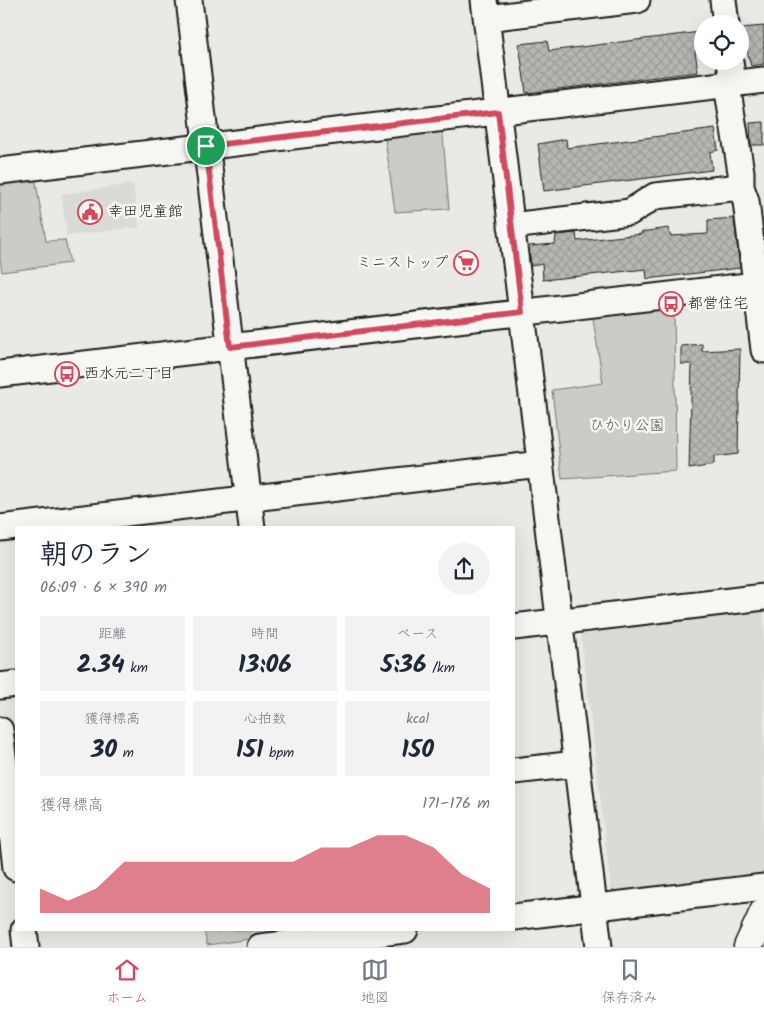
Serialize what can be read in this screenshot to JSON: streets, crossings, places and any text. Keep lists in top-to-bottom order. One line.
{"parks":["ひかり公園"],"places":{"public building":["幸田児童館"],"supermarket":["ミニストップ"],"bus stop":["都営住宅","西水元二丁目"]},"page":{"heading":["朝のラン","06:09 · 6 × 390 m"],"stats":[["距離","2.34 km"],["時間","13:06"],["ペース","5:36 /km"],["獲得標高","30 m"],["心拍数","151 bpm"],["kcal","150"]],"chart":["獲得標高","171–176 m"],"tabs":["ホーム","地図","保存済み"]}}
